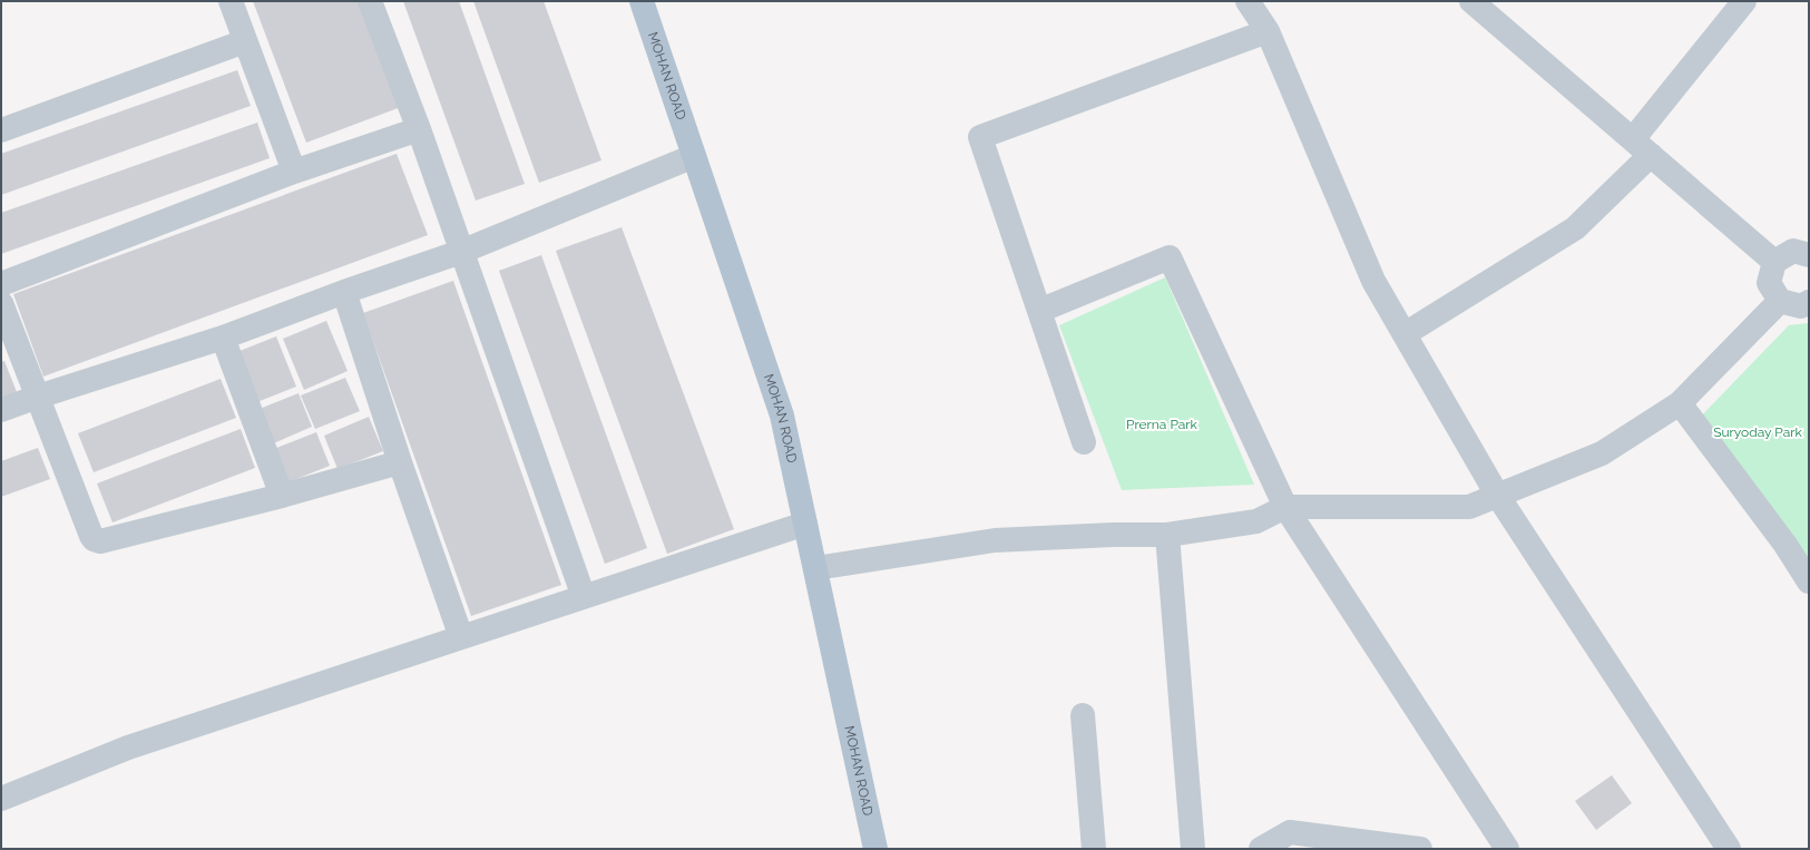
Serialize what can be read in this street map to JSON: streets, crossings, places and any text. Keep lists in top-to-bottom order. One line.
{"streets":{"main road":["MOHAN ROAD"]},"parks":["Prerna Park","Suryoday Park"]}
